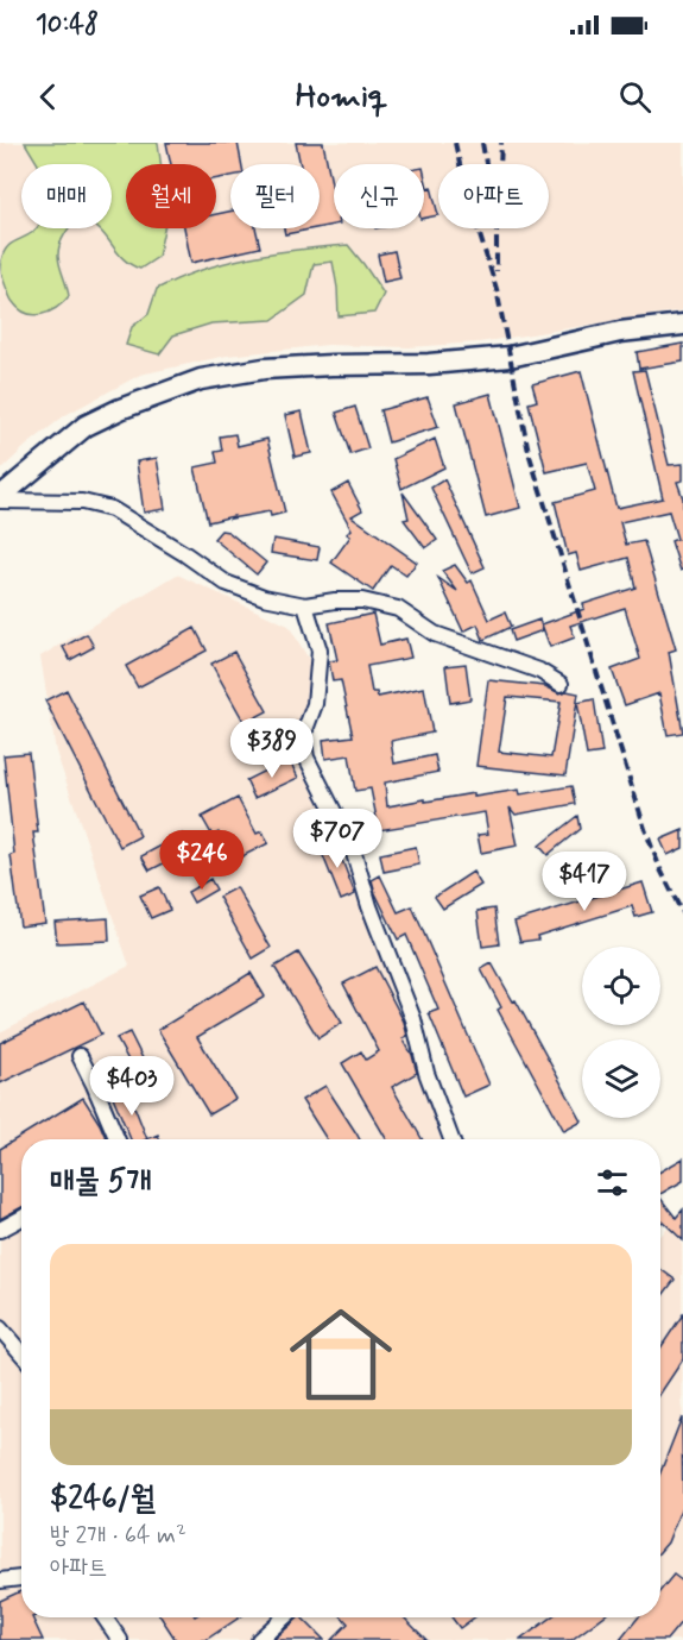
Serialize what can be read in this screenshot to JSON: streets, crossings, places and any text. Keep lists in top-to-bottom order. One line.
{"page":{"status":"10:48","header":"Homiq","chip":["매매","월세","필터","신규","아파트"],"price":["$389","$707","$246","$417","$403"],"heading":"매물 5개","list":[{"name":"$246/월","note":"방 2개 · 64 m² · 아파트"}]}}
